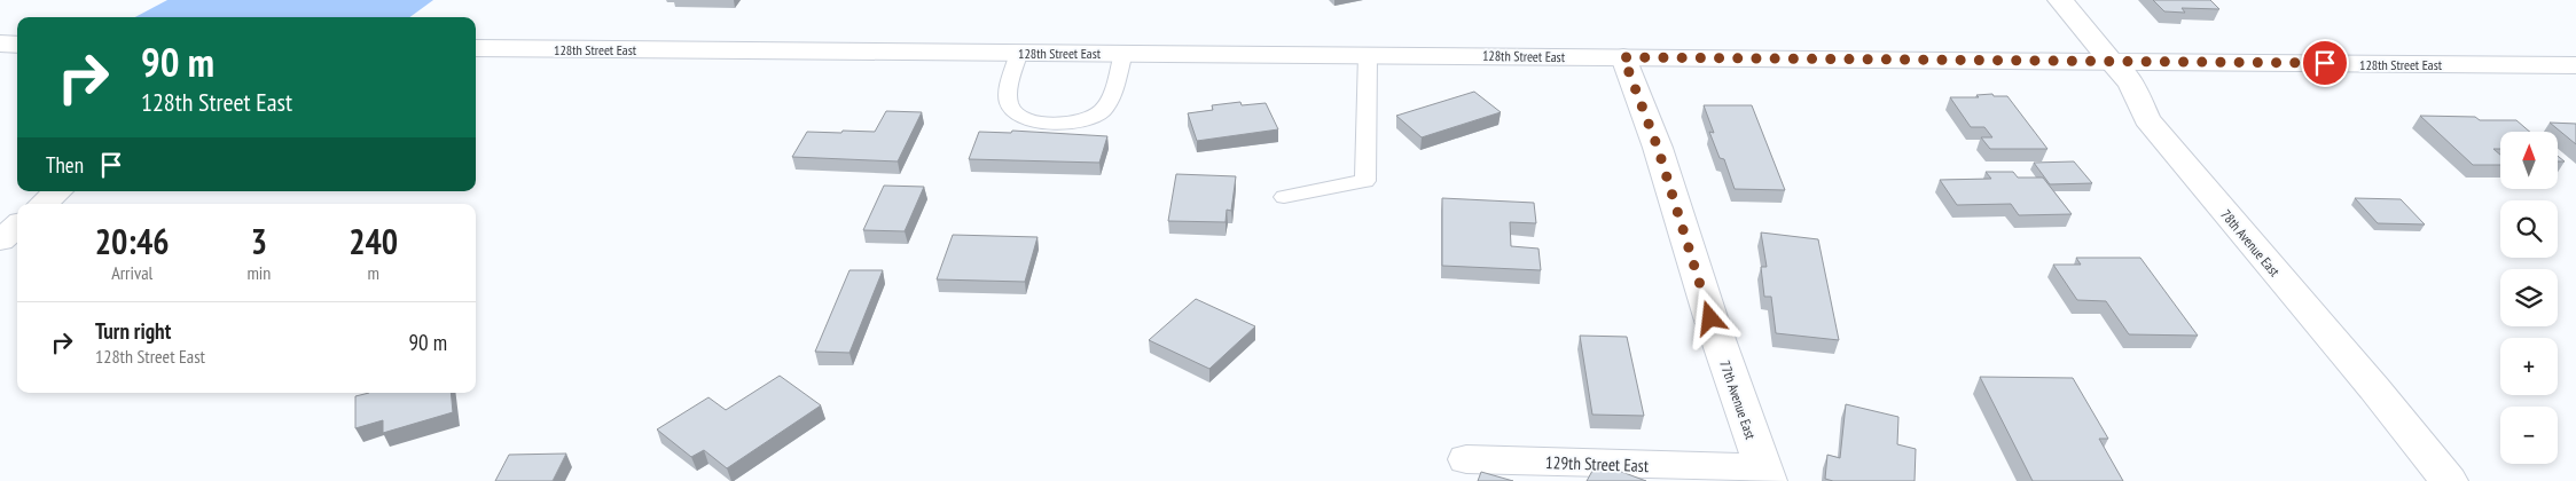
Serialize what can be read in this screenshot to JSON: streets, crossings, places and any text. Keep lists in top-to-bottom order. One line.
{"streets":{"street":["128th Street East","78th Avenue East","77th Avenue East","129th Street East"]},"crossings":[["128th Street East","78th Avenue East"],["128th Street East","77th Avenue East"],["77th Avenue East","129th Street East"]],"north":"top","page":{"turn":["90 m","128th Street East"],"map_buttons":["+","−"],"then":"Then","eta":["20:46","Arrival","3","min","240","m"],"list":[{"name":"Turn right","note":"128th Street East","value":"90 m"}]}}
